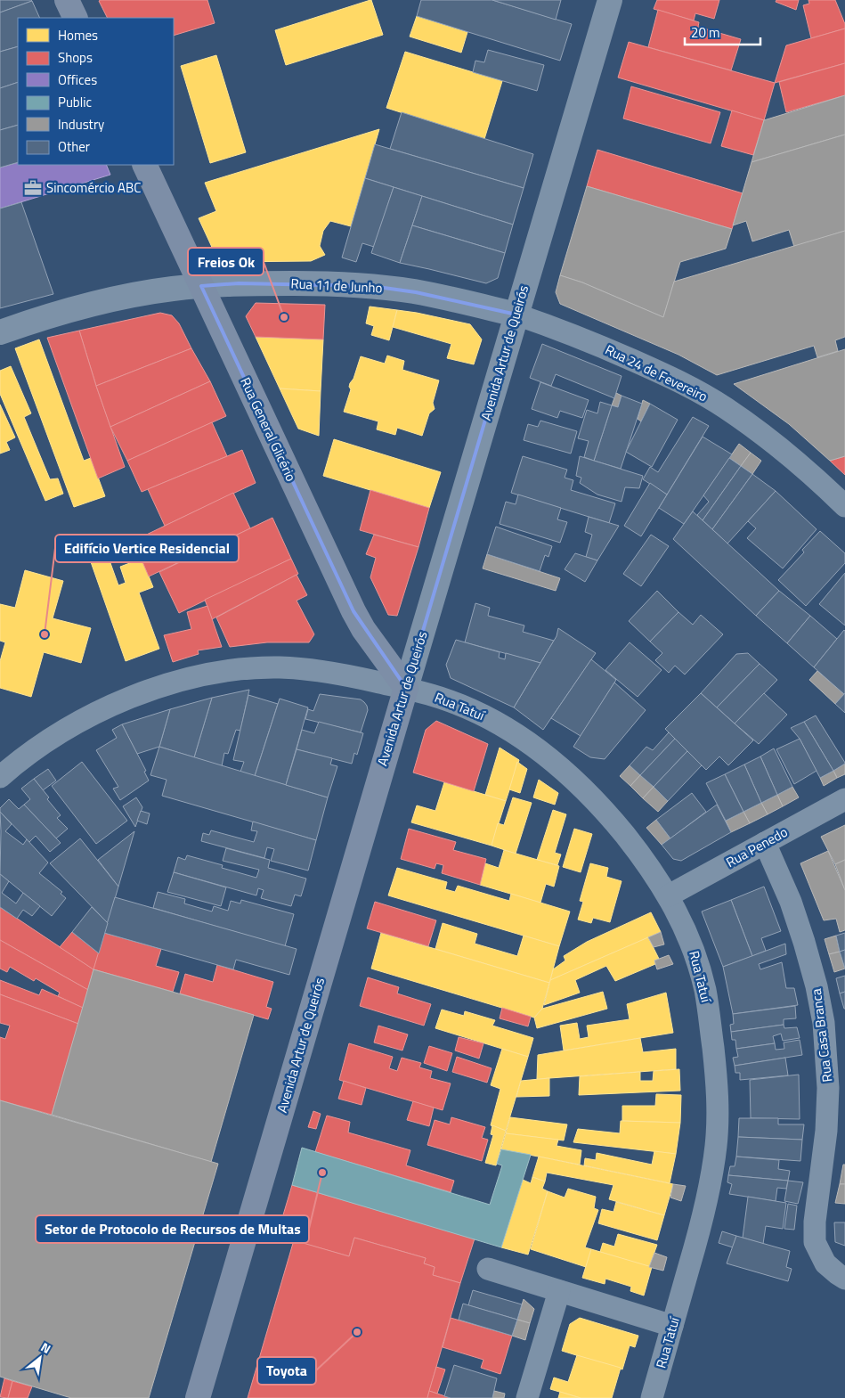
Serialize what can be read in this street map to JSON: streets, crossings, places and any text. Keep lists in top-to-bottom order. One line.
{"streets":{"main road":["Avenida Artur de Queirós","Rua General Glicério"],"street":["Rua 11 de Junho","Rua 24 de Fevereiro","Rua Tatuí","Rua Penedo","Rua Casa Branca"]},"crossings":[["Rua 11 de Junho","Avenida Artur de Queirós"],["Rua 11 de Junho","Rua 24 de Fevereiro"],["Rua 11 de Junho","Rua General Glicério"],["Avenida Artur de Queirós","Rua 24 de Fevereiro"],["Avenida Artur de Queirós","Rua General Glicério"],["Avenida Artur de Queirós","Rua Tatuí"],["Rua General Glicério","Rua Tatuí"],["Rua Tatuí","Rua Penedo"],["Rua Penedo","Rua Casa Branca"]],"places":{"office":["Sincomércio ABC"],"other":["Freios Ok","Edifício Vertice Residencial","Setor de Protocolo de Recursos de Multas","Toyota"]},"legend":["Homes","Shops","Offices","Public","Industry","Other"],"scale_bar":"20 m","north":"top right"}
